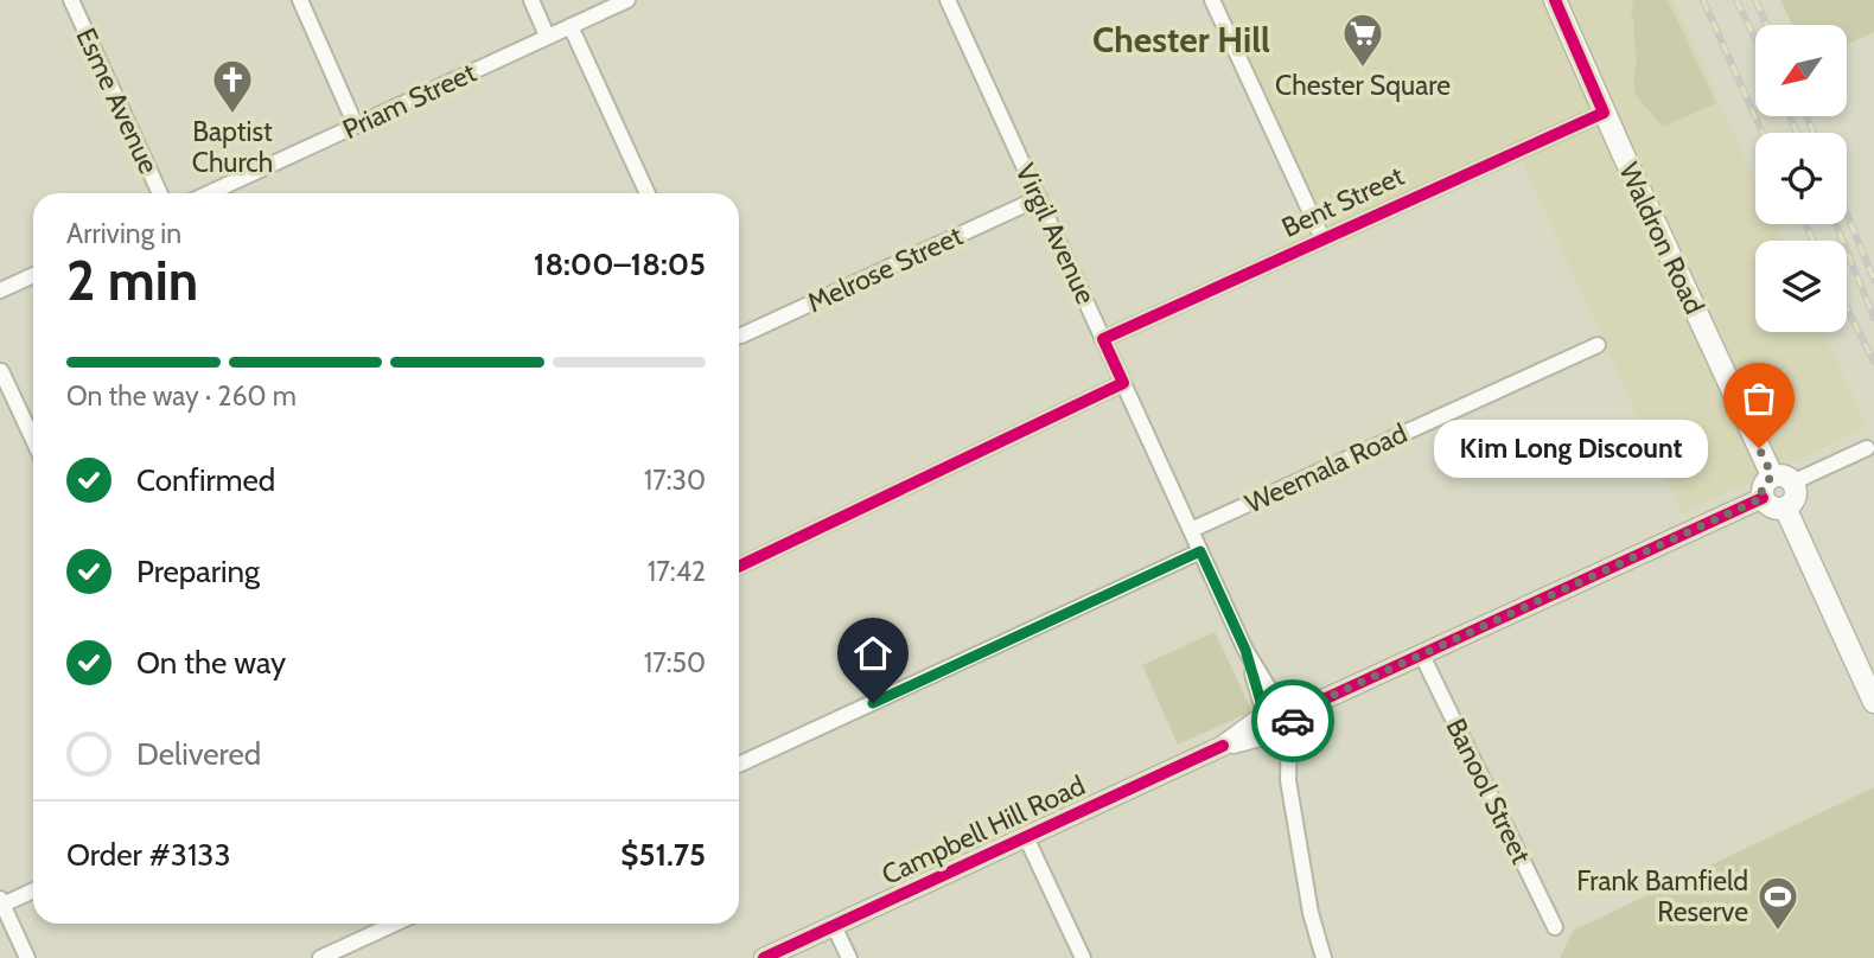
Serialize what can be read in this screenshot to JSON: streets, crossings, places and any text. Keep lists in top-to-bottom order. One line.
{"streets":{"main road":["Waldron Road"],"street":["Esme Avenue","Priam Street","Bent Street","Virgil Avenue","Melrose Street","Weemala Road","Banool Street","Campbell Hill Road"]},"crossings":[["Bent Street","Virgil Avenue"],["Bent Street","Waldron Road"],["Virgil Avenue","Melrose Street"],["Virgil Avenue","Weemala Road"],["Virgil Avenue","Campbell Hill Road"],["Waldron Road","Campbell Hill Road"],["Banool Street","Campbell Hill Road"]],"districts":["Chester Hill"],"places":{"supermarket":["Chester Square"],"church":["Baptist Church"],"other":["Kim Long Discount"],"sports":["Frank Bamfield Reserve"]},"north":"bottom left","page":{"heading":["2 min","Arriving in","18:00–18:05"],"panel":["Order #3133","$51.75"],"bar":"On the way · 260 m","bubble":"Kim Long Discount","list":[["Confirmed","17:30"],["Preparing","17:42"],["On the way","17:50"],"Delivered"]}}
